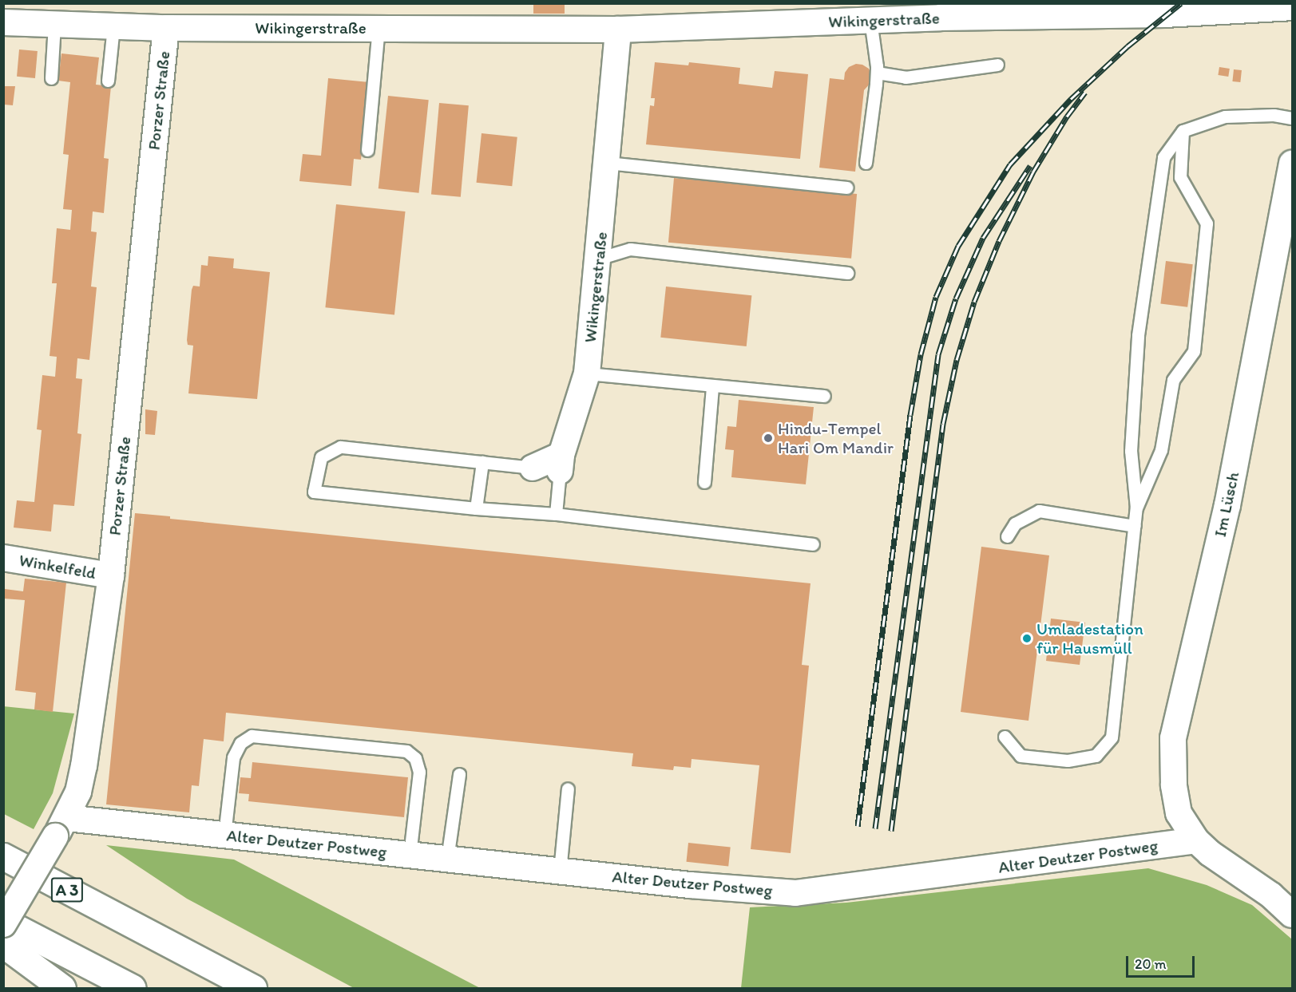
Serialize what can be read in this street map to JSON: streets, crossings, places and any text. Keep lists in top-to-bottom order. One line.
{"streets":{"highway":["A 3"],"street":["Wikingerstraße","Porzer Straße","Im Lüsch","Winkelfeld","Alter Deutzer Postweg"]},"crossings":[["Wikingerstraße","Porzer Straße"],["Porzer Straße","Winkelfeld"],["Porzer Straße","Alter Deutzer Postweg"],["Im Lüsch","Alter Deutzer Postweg"]],"places":["Hindu-Tempel Hari Om Mandir","Umladestation für Hausmüll"],"scale_bar":"20 m"}
